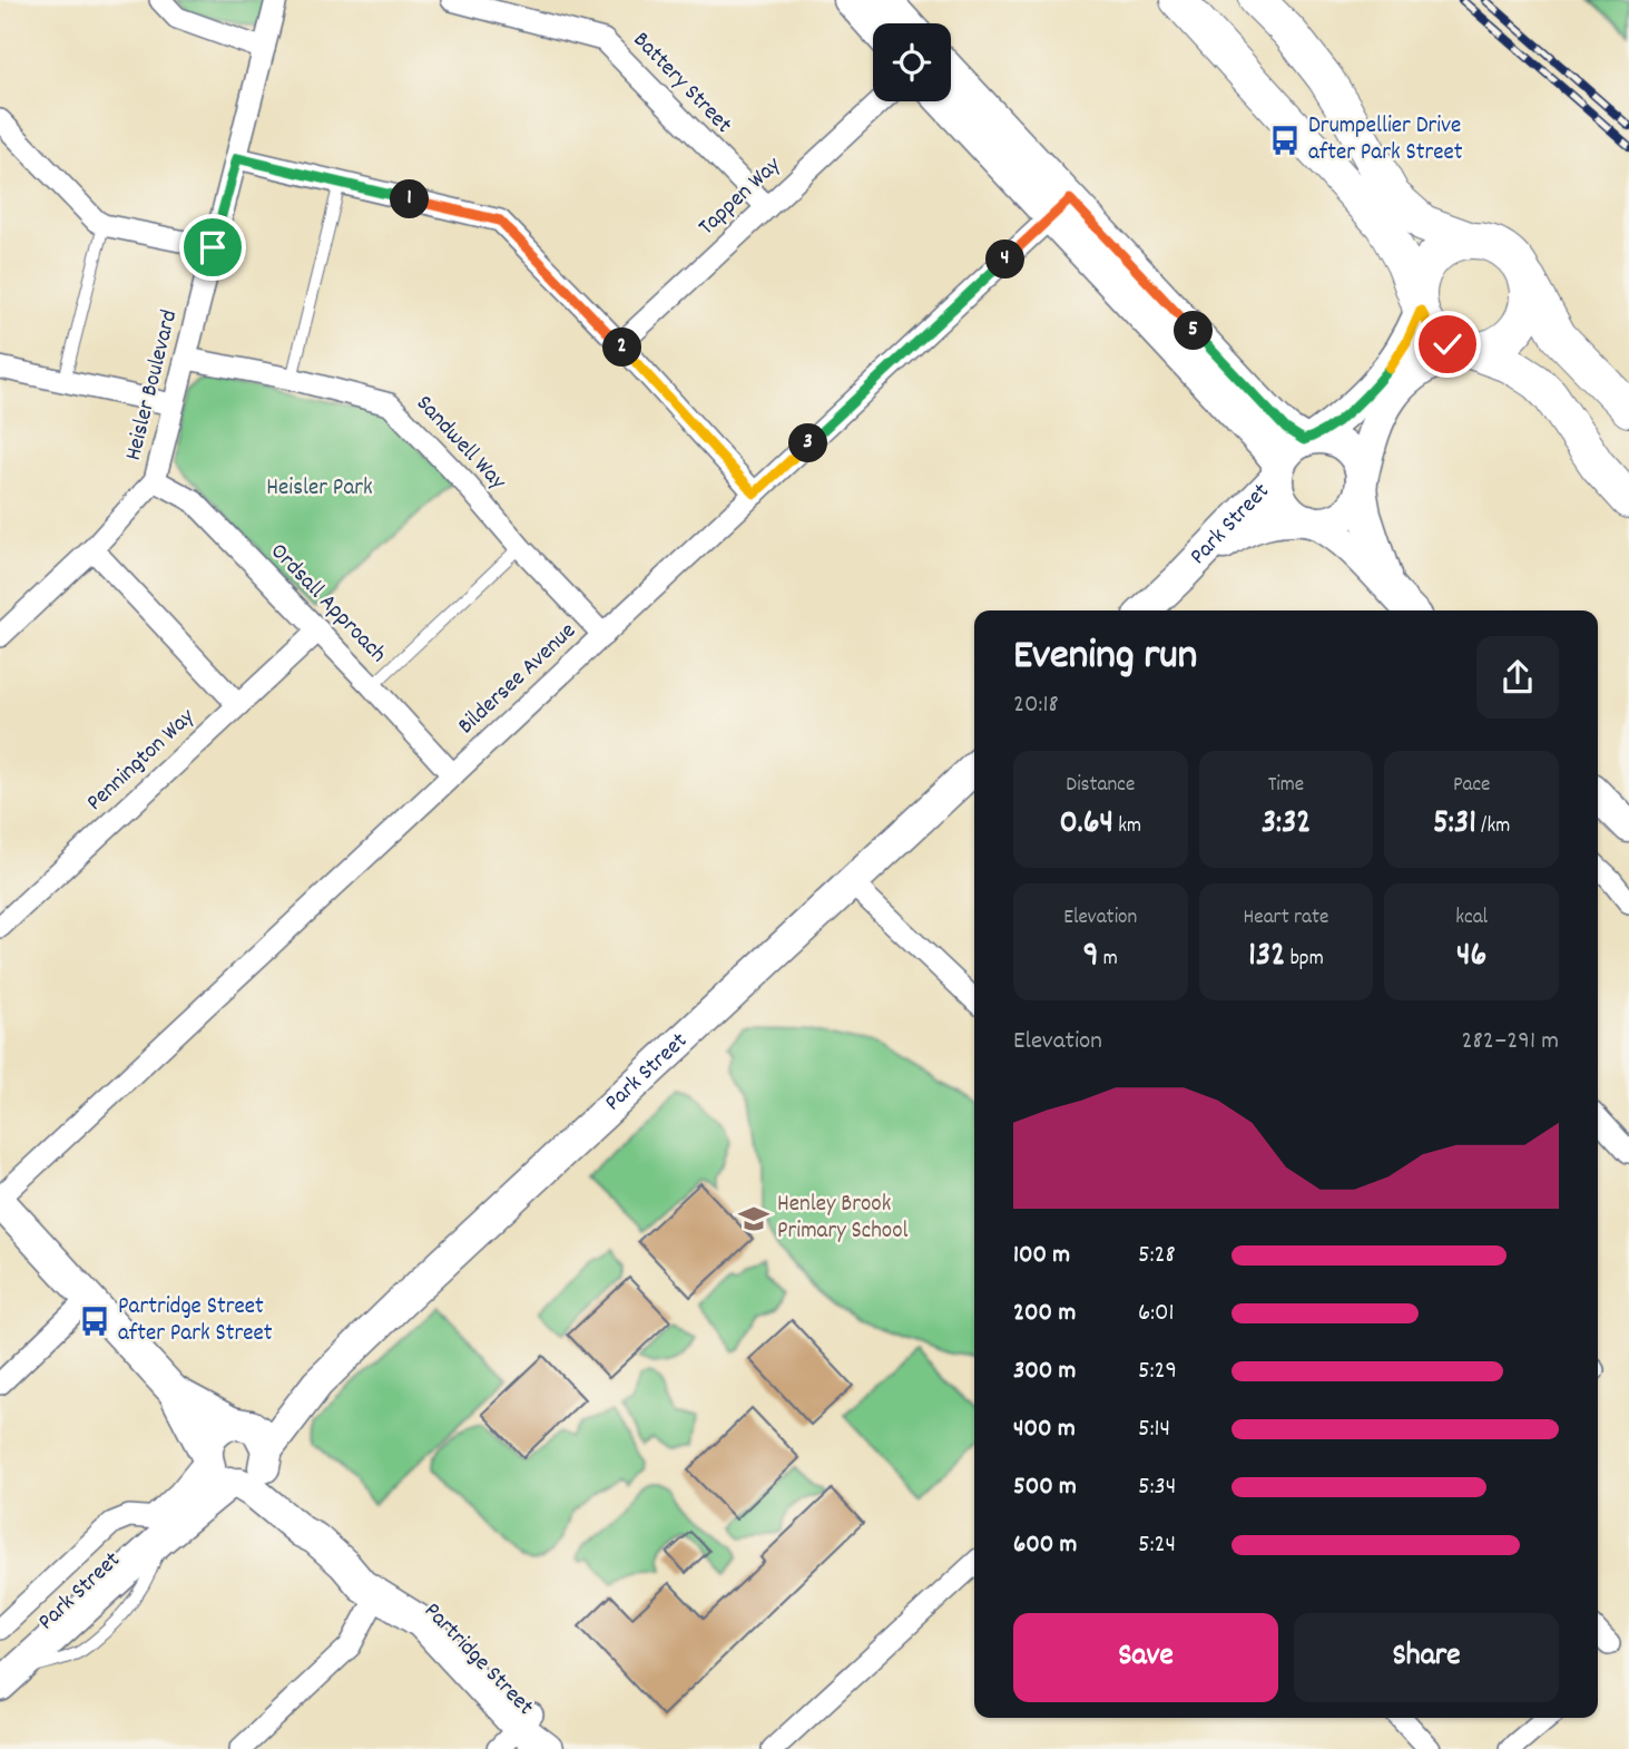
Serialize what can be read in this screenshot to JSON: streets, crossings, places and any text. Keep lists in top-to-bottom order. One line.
{"streets":{"street":["Battery Street","Tappen Way","Heisler Boulevard","Sandwell Way","Park Street","Ordsall Approach","Bildersee Avenue","Pennington Way","Partridge Street"]},"crossings":[["Battery Street","Tappen Way"],["Heisler Boulevard","Sandwell Way"],["Heisler Boulevard","Ordsall Approach"],["Sandwell Way","Bildersee Avenue"],["Park Street","Partridge Street"],["Ordsall Approach","Bildersee Avenue"],["Ordsall Approach","Pennington Way"],["Bildersee Avenue","Partridge Street"]],"parks":["Heisler Park"],"places":{"bus stop":["Drumpellier Drive after Park Street","Partridge Street after Park Street"],"school or university":["Henley Brook Primary School"]},"page":{"pins":["1","4","5","2","3"],"heading":["Evening run","20:18"],"stats":[["Distance","0.64 km"],["Time","3:32"],["Pace","5:31 /km"],["Elevation","9 m"],["Heart rate","132 bpm"],["kcal","46"]],"chart":["Elevation","282–291 m"],"list":[{"name":"100 m","note":"5:28"},{"name":"200 m","note":"6:01"},{"name":"300 m","note":"5:29"},{"name":"400 m","note":"5:14"},{"name":"500 m","note":"5:34"},{"name":"600 m","note":"5:24"}],"buttons":["Save","Share"]}}
